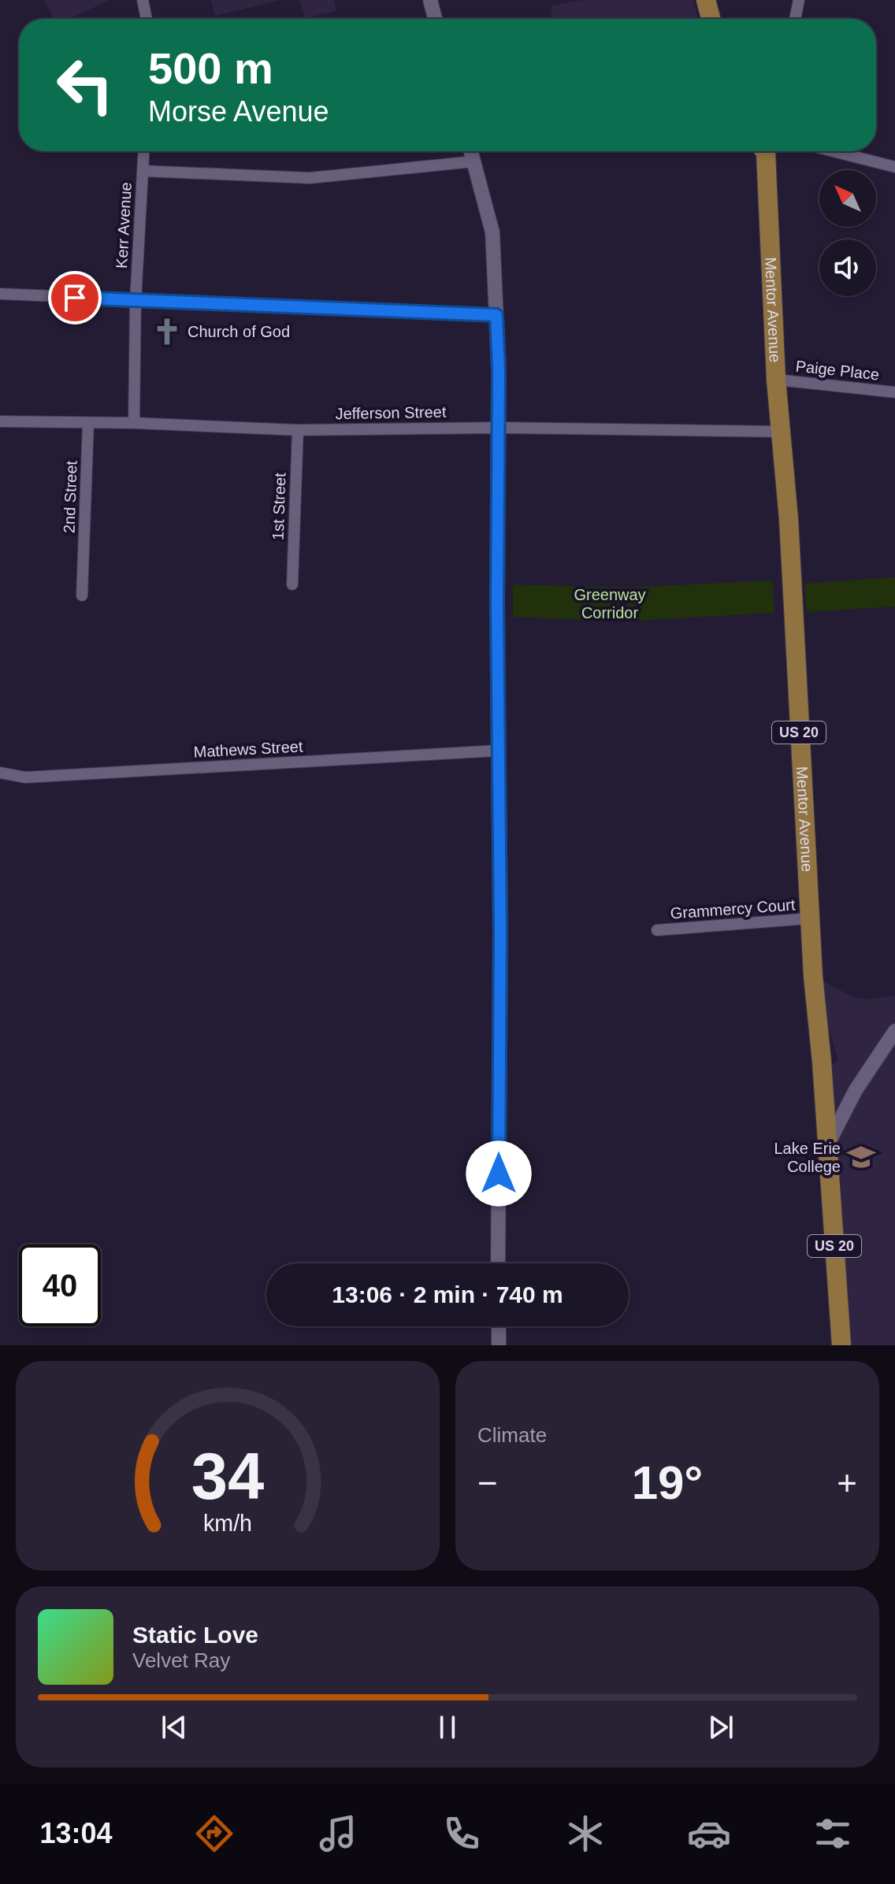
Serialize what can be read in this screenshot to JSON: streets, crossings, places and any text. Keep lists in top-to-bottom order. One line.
{"streets":{"main road":["Mentor Avenue","US 20"],"street":["Kerr Avenue","Paige Place","Jefferson Street","2nd Street","1st Street","Mathews Street","Grammercy Court"]},"crossings":[["Kerr Avenue","Jefferson Street"],["Mentor Avenue","Paige Place"],["Mentor Avenue","Jefferson Street"],["Mentor Avenue","Grammercy Court"],["Jefferson Street","2nd Street"],["Jefferson Street","1st Street"]],"parks":["Greenway Corridor"],"places":{"church":["Church of God"],"school or university":["Lake Erie College"]},"north":"top left","page":{"turn":["500 m","Morse Avenue"],"limit":"40","trip":"13:06 · 2 min · 740 m","tile":"Climate","heat":["−","19°","+"],"song":["Static Love","Velvet Ray"],"tabs":"13:04","gauge":["34","km/h"]}}
